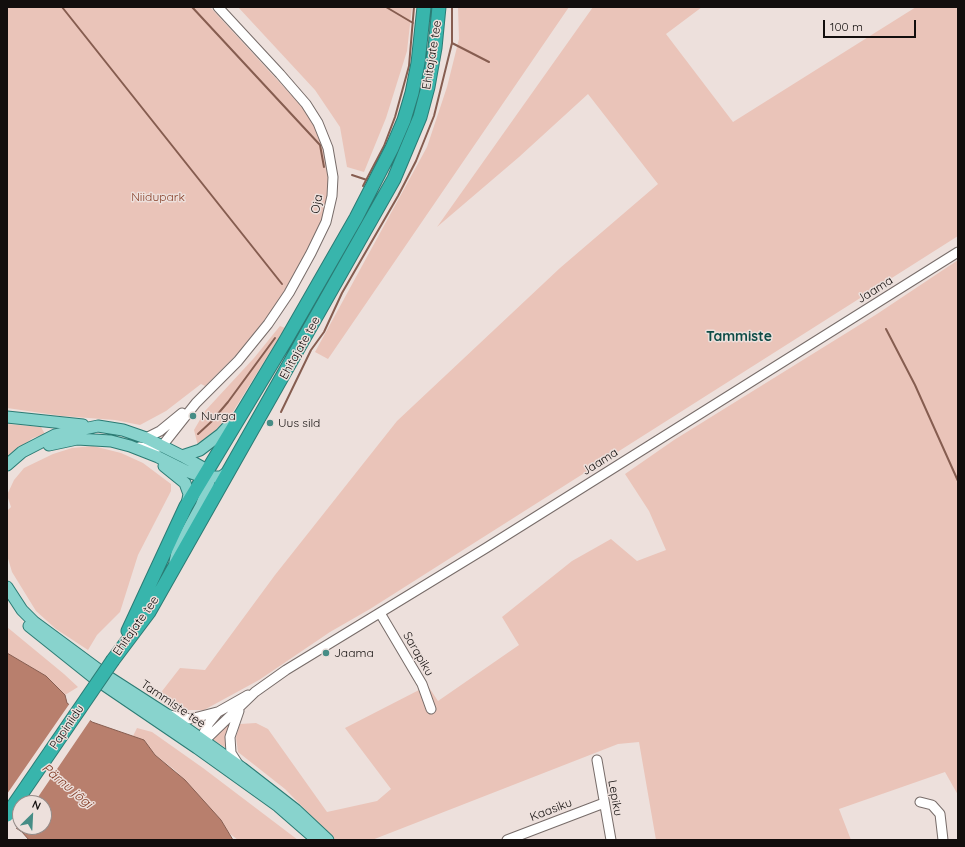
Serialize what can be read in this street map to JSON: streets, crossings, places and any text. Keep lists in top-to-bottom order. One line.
{"streets":{"highway":["Ehitajate tee","Papiniidu"],"main road":["Tammiste tee"],"street":["Oja","Jaama","Sarapiku","Lepiku","Kaasiku"]},"crossings":[["Ehitajate tee","Papiniidu"],["Jaama","Sarapiku"],["Jaama","Tammiste tee"],["Lepiku","Kaasiku"]],"districts":["Tammiste"],"water":["Pärnu jõgi"],"parks":["Niidupark"],"places":["Nurga","Uus sild","Jaama"],"scale_bar":"100 m","north":"top right"}
